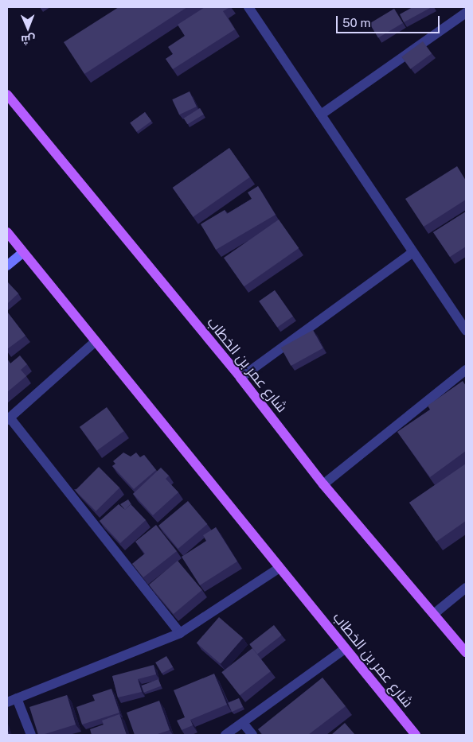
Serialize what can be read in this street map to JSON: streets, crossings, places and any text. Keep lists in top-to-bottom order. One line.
{"streets":{"main road":["شارع عمر بن الخطاب"]},"scale_bar":"50 m","north":"bottom"}
